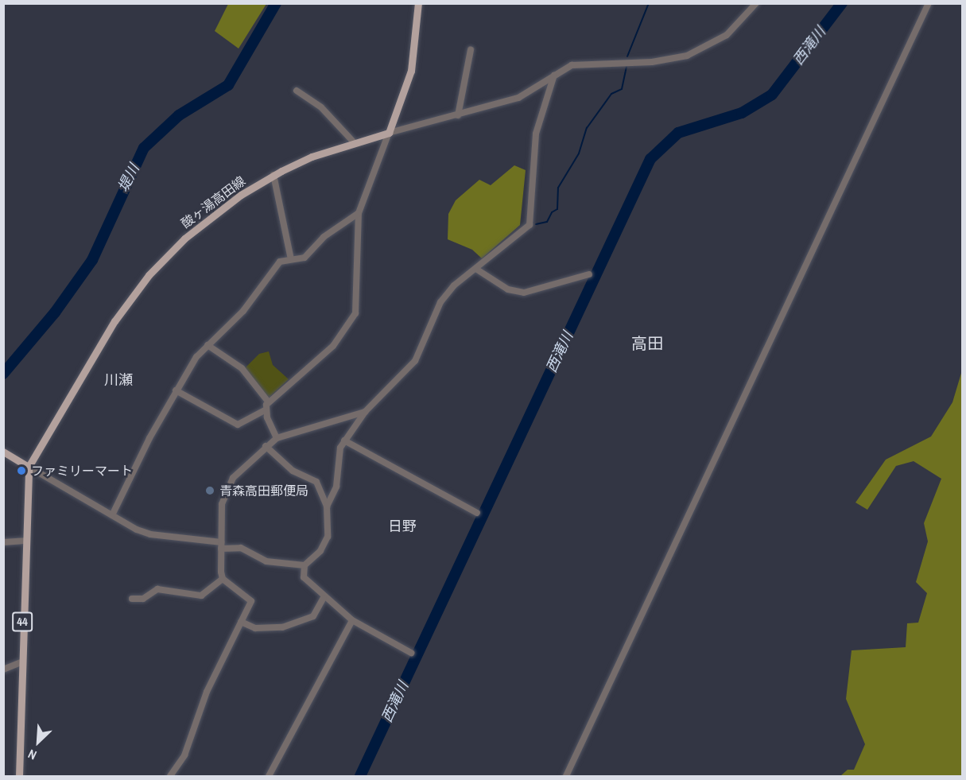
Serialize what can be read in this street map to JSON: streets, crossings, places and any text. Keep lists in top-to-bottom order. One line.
{"streets":{"main road":["酸ヶ湯高田線","44"]},"crossings":[["酸ヶ湯高田線","44"]],"districts":["高田","川瀬","日野"],"water":["西滝川","堤川"],"places":["ファミリーマート","青森高田郵便局"],"north":"bottom left"}
